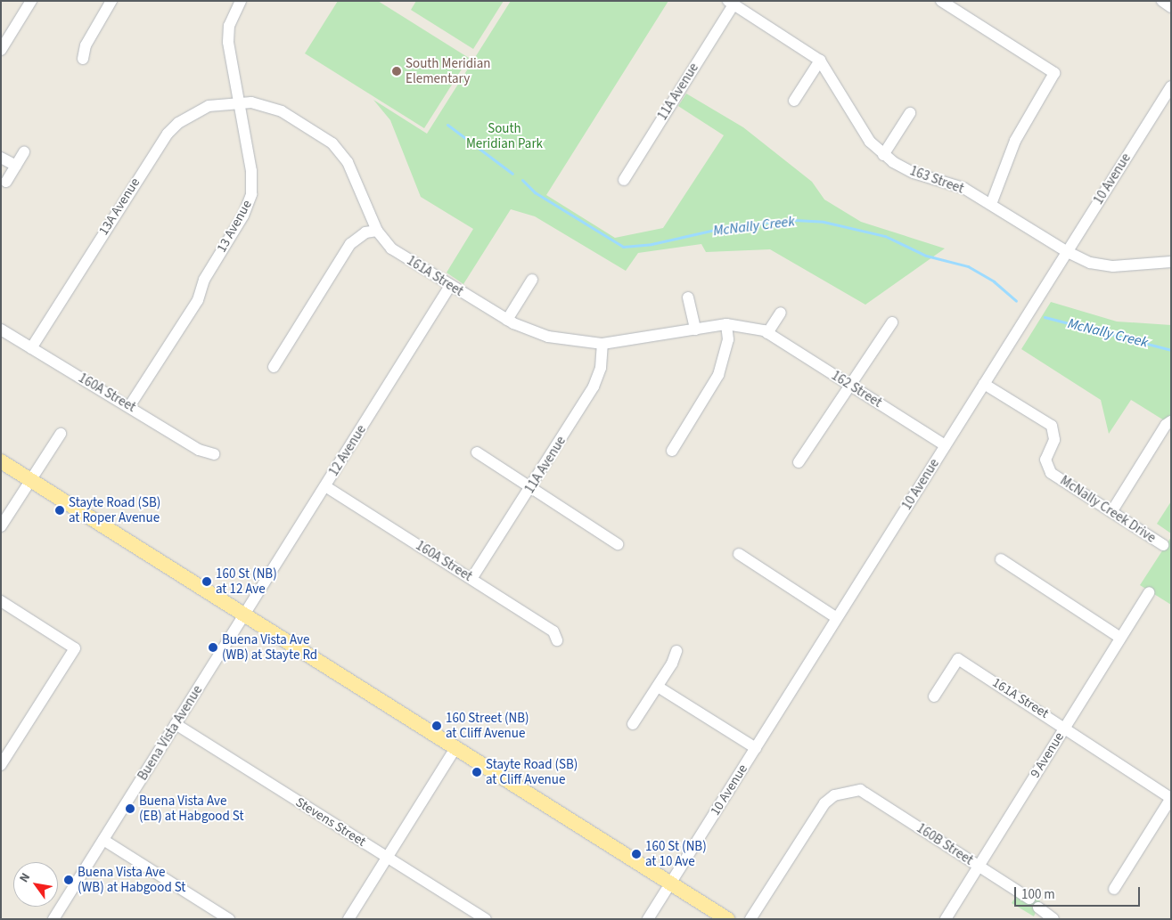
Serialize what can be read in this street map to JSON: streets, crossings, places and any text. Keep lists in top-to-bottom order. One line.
{"streets":{"street":["11A Avenue","10 Avenue","163 Street","13A Avenue","13 Avenue","161A Street","162 Street","160A Street","12 Avenue","McNally Creek Drive","Buena Vista Avenue","9 Avenue","Stevens Street","160B Street"]},"crossings":[["11A Avenue","163 Street"],["11A Avenue","161A Street"],["11A Avenue","160A Street"],["10 Avenue","163 Street"],["10 Avenue","162 Street"],["10 Avenue","McNally Creek Drive"],["13A Avenue","13 Avenue"],["13A Avenue","161A Street"],["13A Avenue","160A Street"],["13 Avenue","161A Street"],["13 Avenue","160A Street"],["161A Street","162 Street"],["161A Street","12 Avenue"],["161A Street","9 Avenue"],["160A Street","12 Avenue"],["12 Avenue","Buena Vista Avenue"],["Buena Vista Avenue","Stevens Street"],["9 Avenue","160B Street"]],"water":["McNally Creek"],"parks":["South Meridian Park"],"places":["South Meridian Elementary","Stayte Road (SB) at Roper Avenue","160 St (NB) at 12 Ave","Buena Vista Ave (WB) at Stayte Rd","160 Street (NB) at Cliff Avenue","Stayte Road (SB) at Cliff Avenue","Buena Vista Ave (EB) at Habgood St","160 St (NB) at 10 Ave","Buena Vista Ave (WB) at Habgood St"],"scale_bar":"100 m","north":"top left"}
